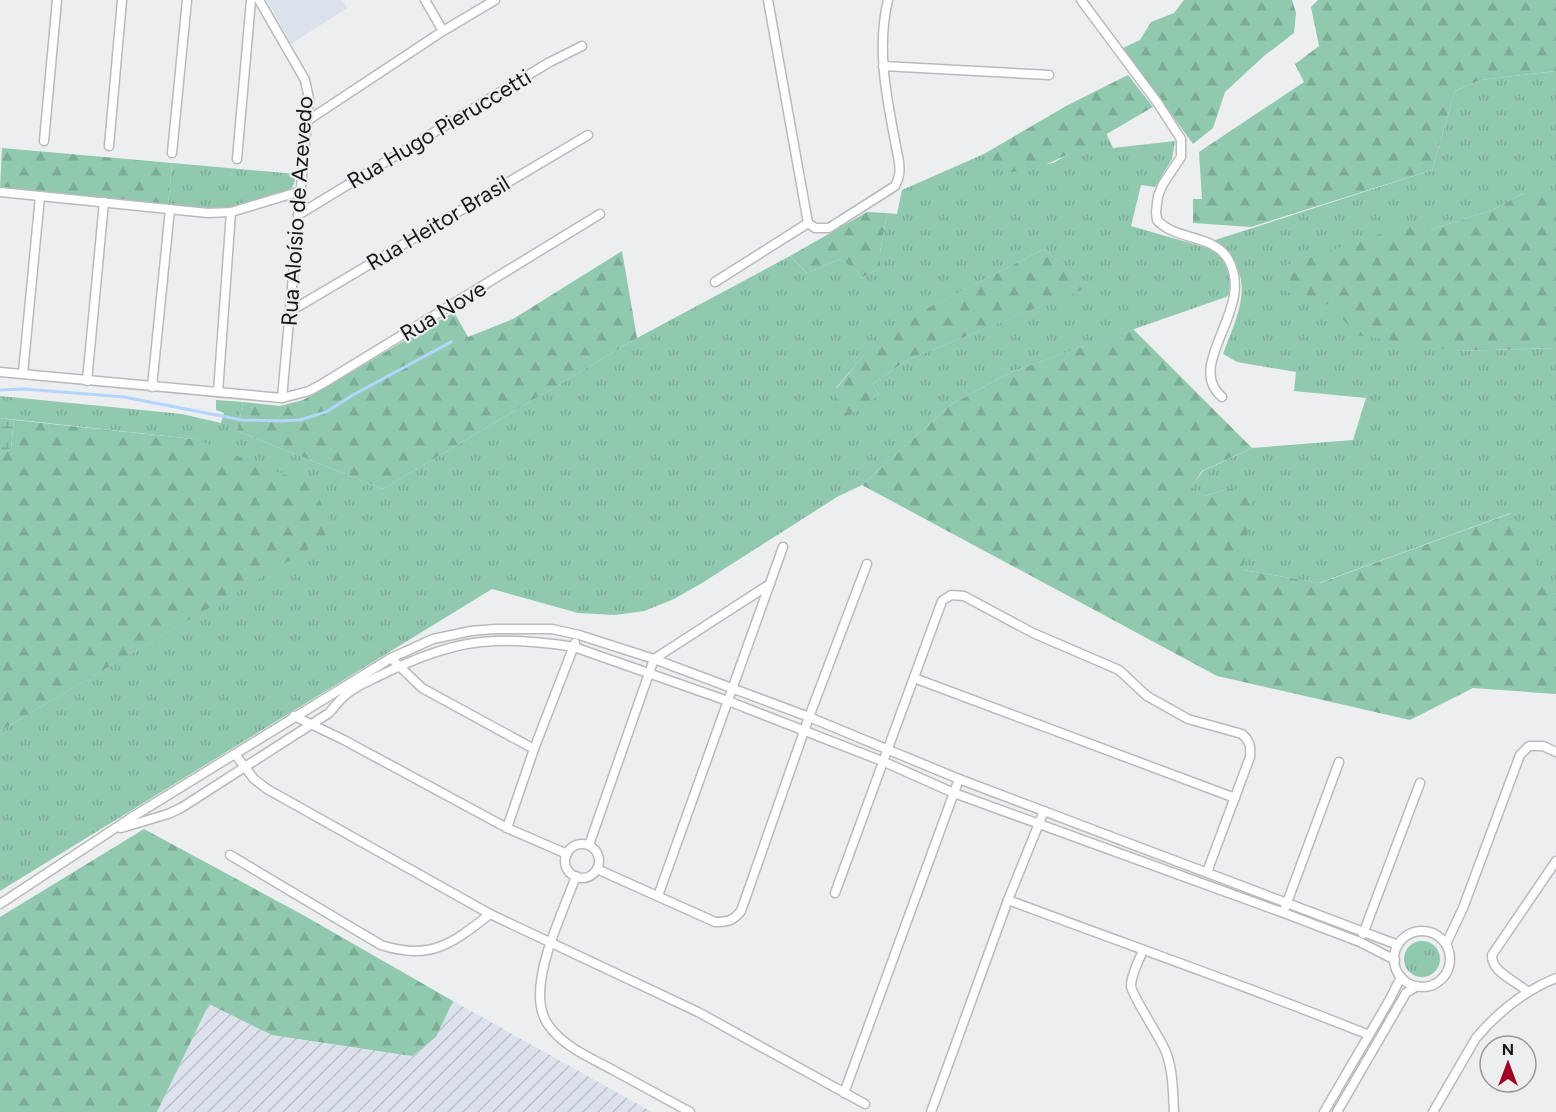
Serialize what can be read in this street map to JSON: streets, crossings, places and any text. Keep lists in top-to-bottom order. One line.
{"streets":{"street":["Rua Hugo Pieruccetti","Rua Aloísio de Azevedo","Rua Heitor Brasil","Rua Nove"]},"crossings":[["Rua Hugo Pieruccetti","Rua Aloísio de Azevedo"],["Rua Aloísio de Azevedo","Rua Heitor Brasil"],["Rua Aloísio de Azevedo","Rua Nove"]],"north":"top"}
